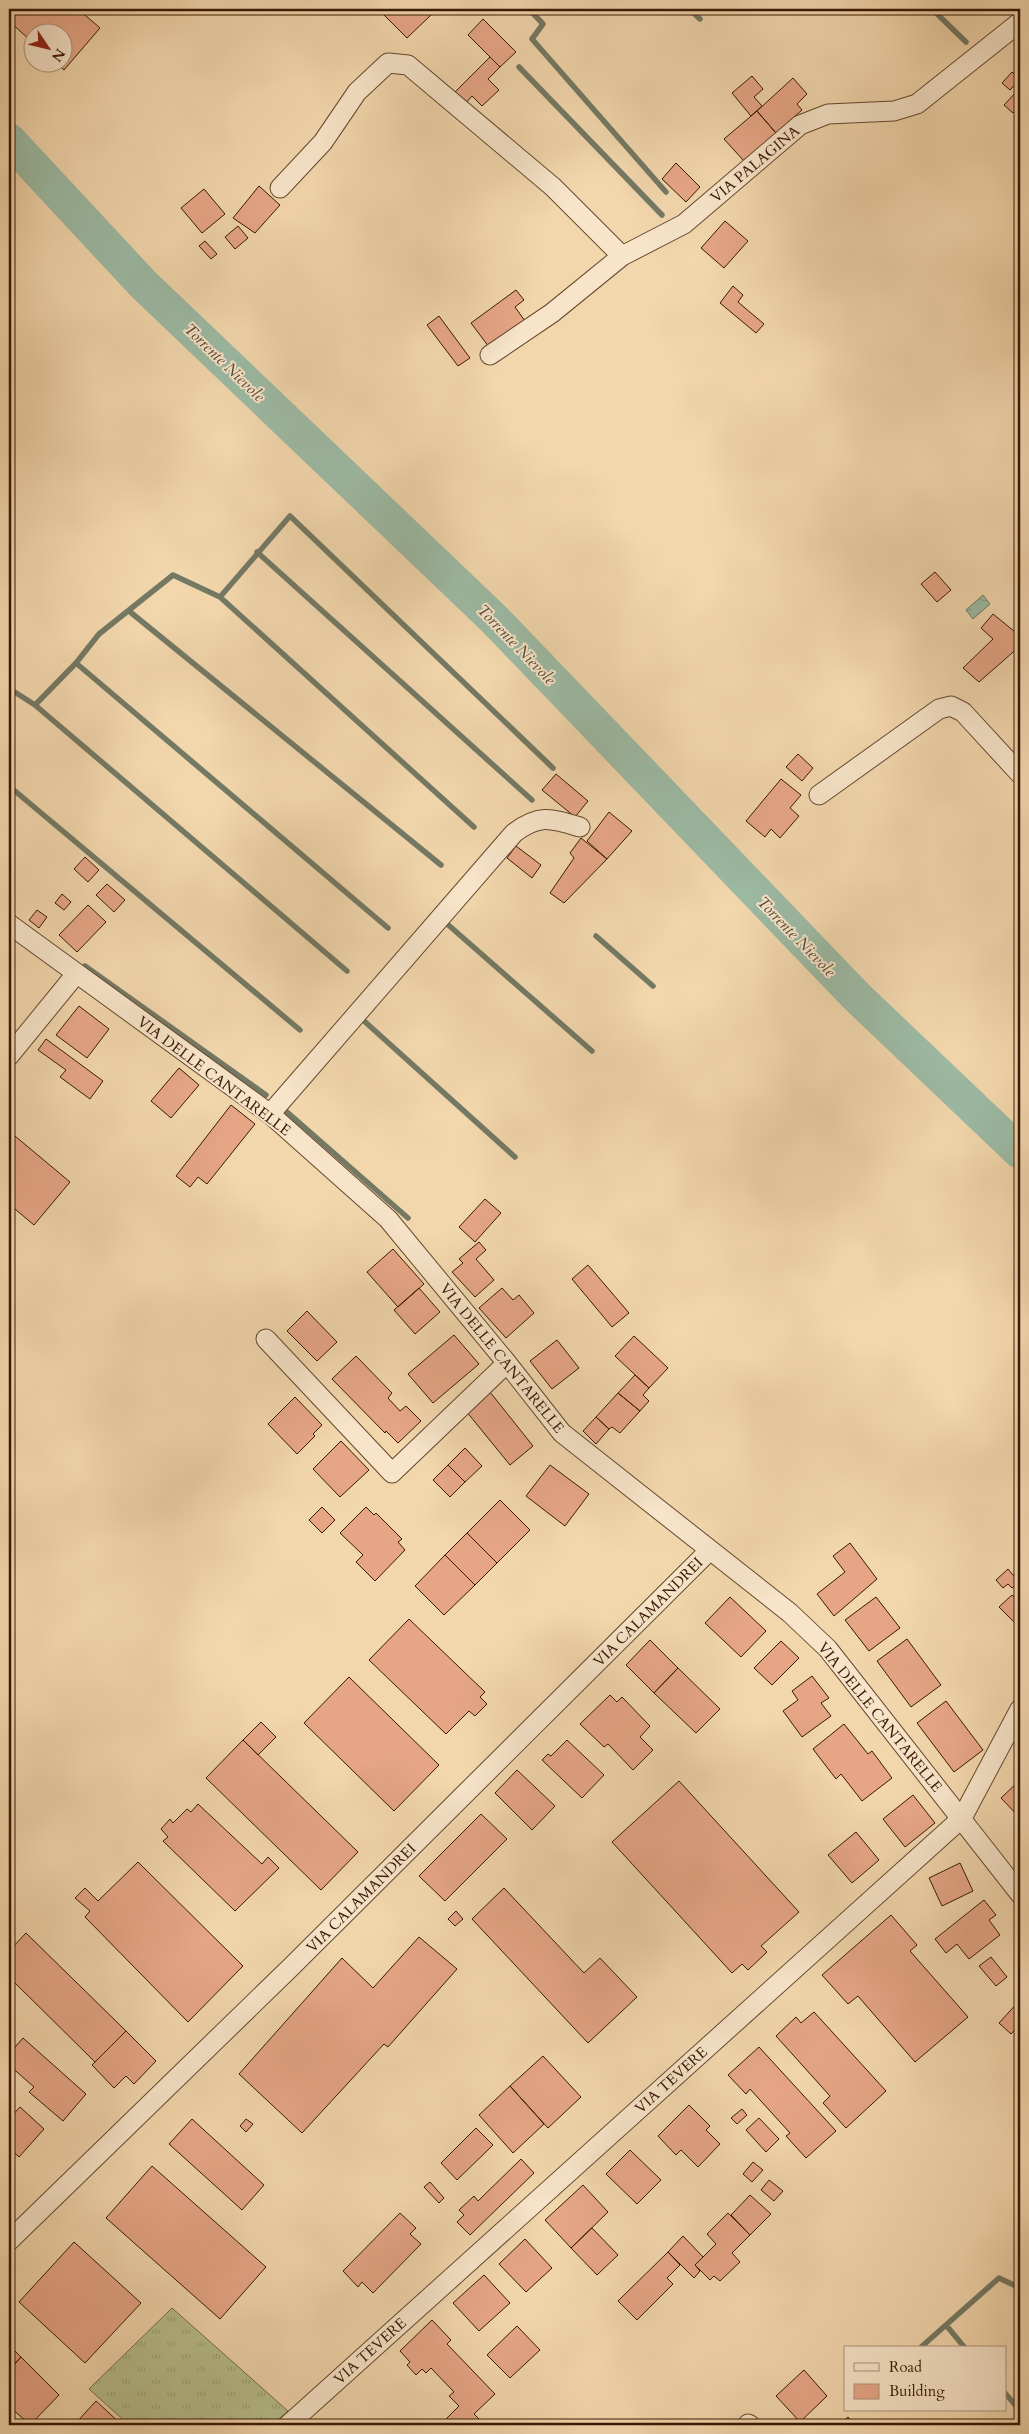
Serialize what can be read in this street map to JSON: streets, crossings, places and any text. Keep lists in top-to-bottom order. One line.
{"streets":{"street":["VIA PALAGINA","VIA DELLE CANTARELLE","VIA CALAMANDREI","VIA TEVERE"]},"crossings":[["VIA DELLE CANTARELLE","VIA CALAMANDREI"],["VIA DELLE CANTARELLE","VIA TEVERE"]],"water":["Torrente Nievole"],"legend":["Road","Building"],"north":"bottom right"}
